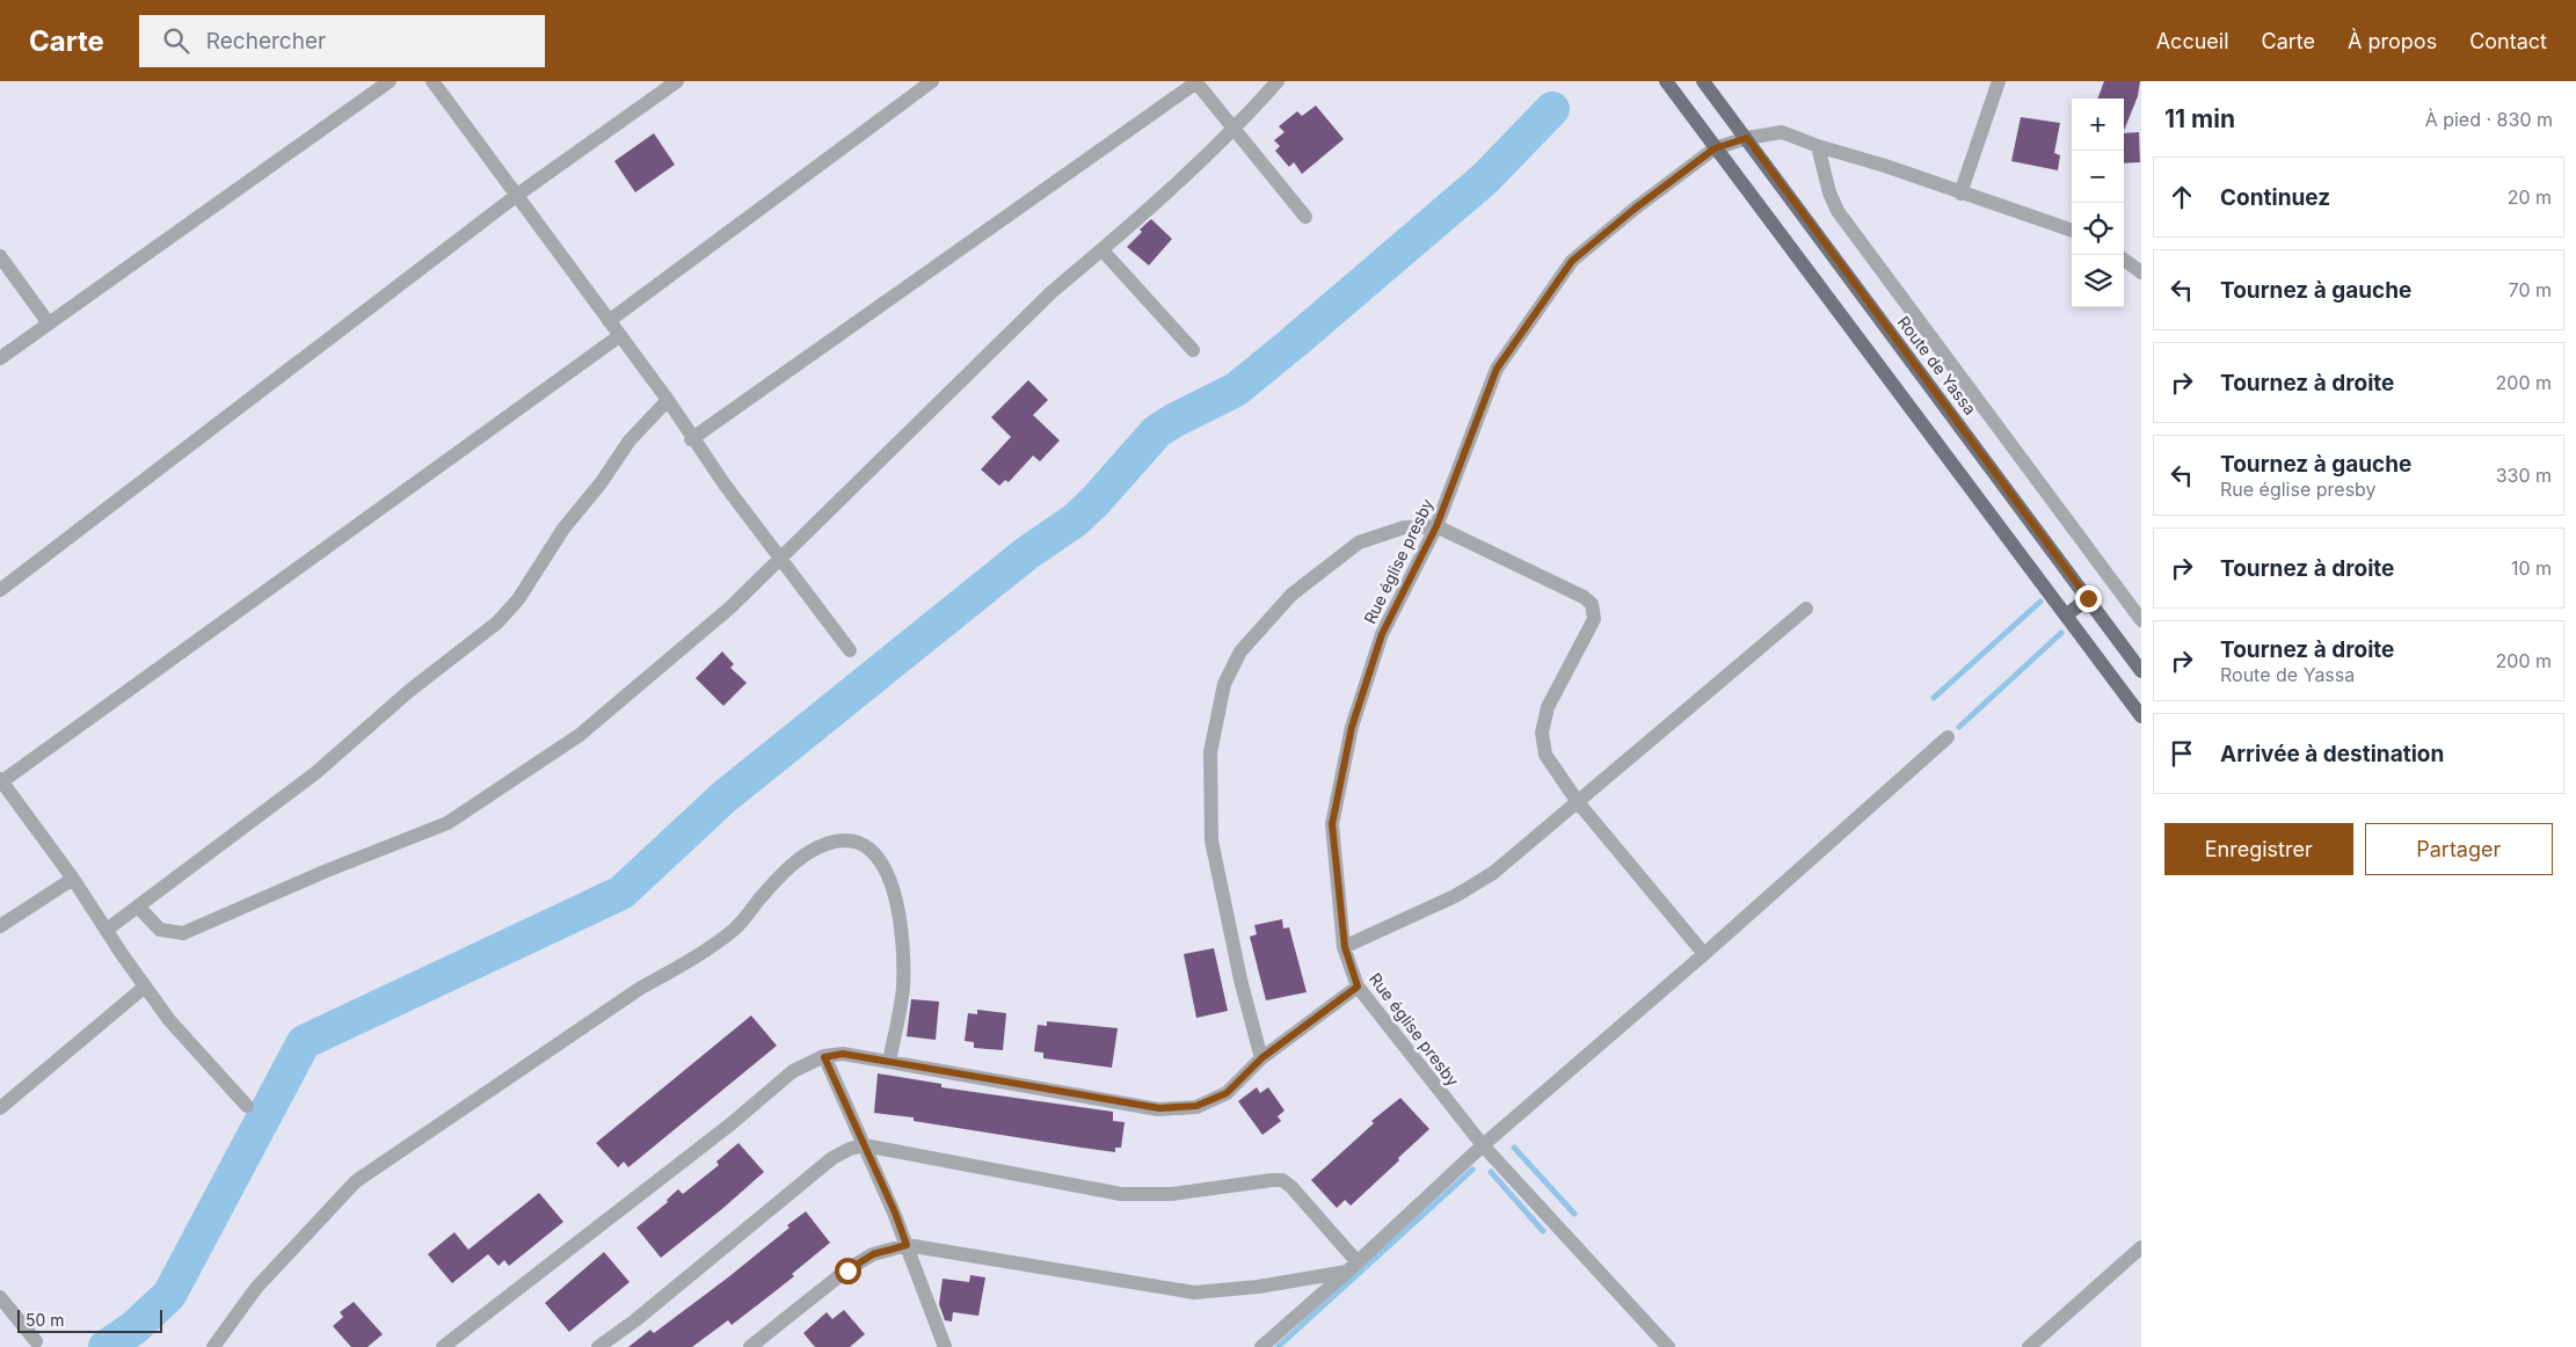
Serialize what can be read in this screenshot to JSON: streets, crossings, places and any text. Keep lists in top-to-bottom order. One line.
{"streets":{"main road":["Route de Yassa"],"street":["Rue église presby"]},"crossings":[["Route de Yassa","Rue église presby"]],"scale_bar":"50 m","page":{"header":"Carte","search":"Rechercher","nav":["Accueil","Carte","À propos","Contact"],"heading":["11 min","À pied · 830 m"],"map_buttons":["+","−"],"list":[["Continuez","20 m"],["Tournez à gauche","70 m"],["Tournez à droite","200 m"],["Tournez à gauche","Rue église presby","330 m"],["Tournez à droite","10 m"],["Tournez à droite","Route de Yassa","200 m"],"Arrivée à destination"],"buttons":["Enregistrer","Partager"],"scale":"50 m"}}
